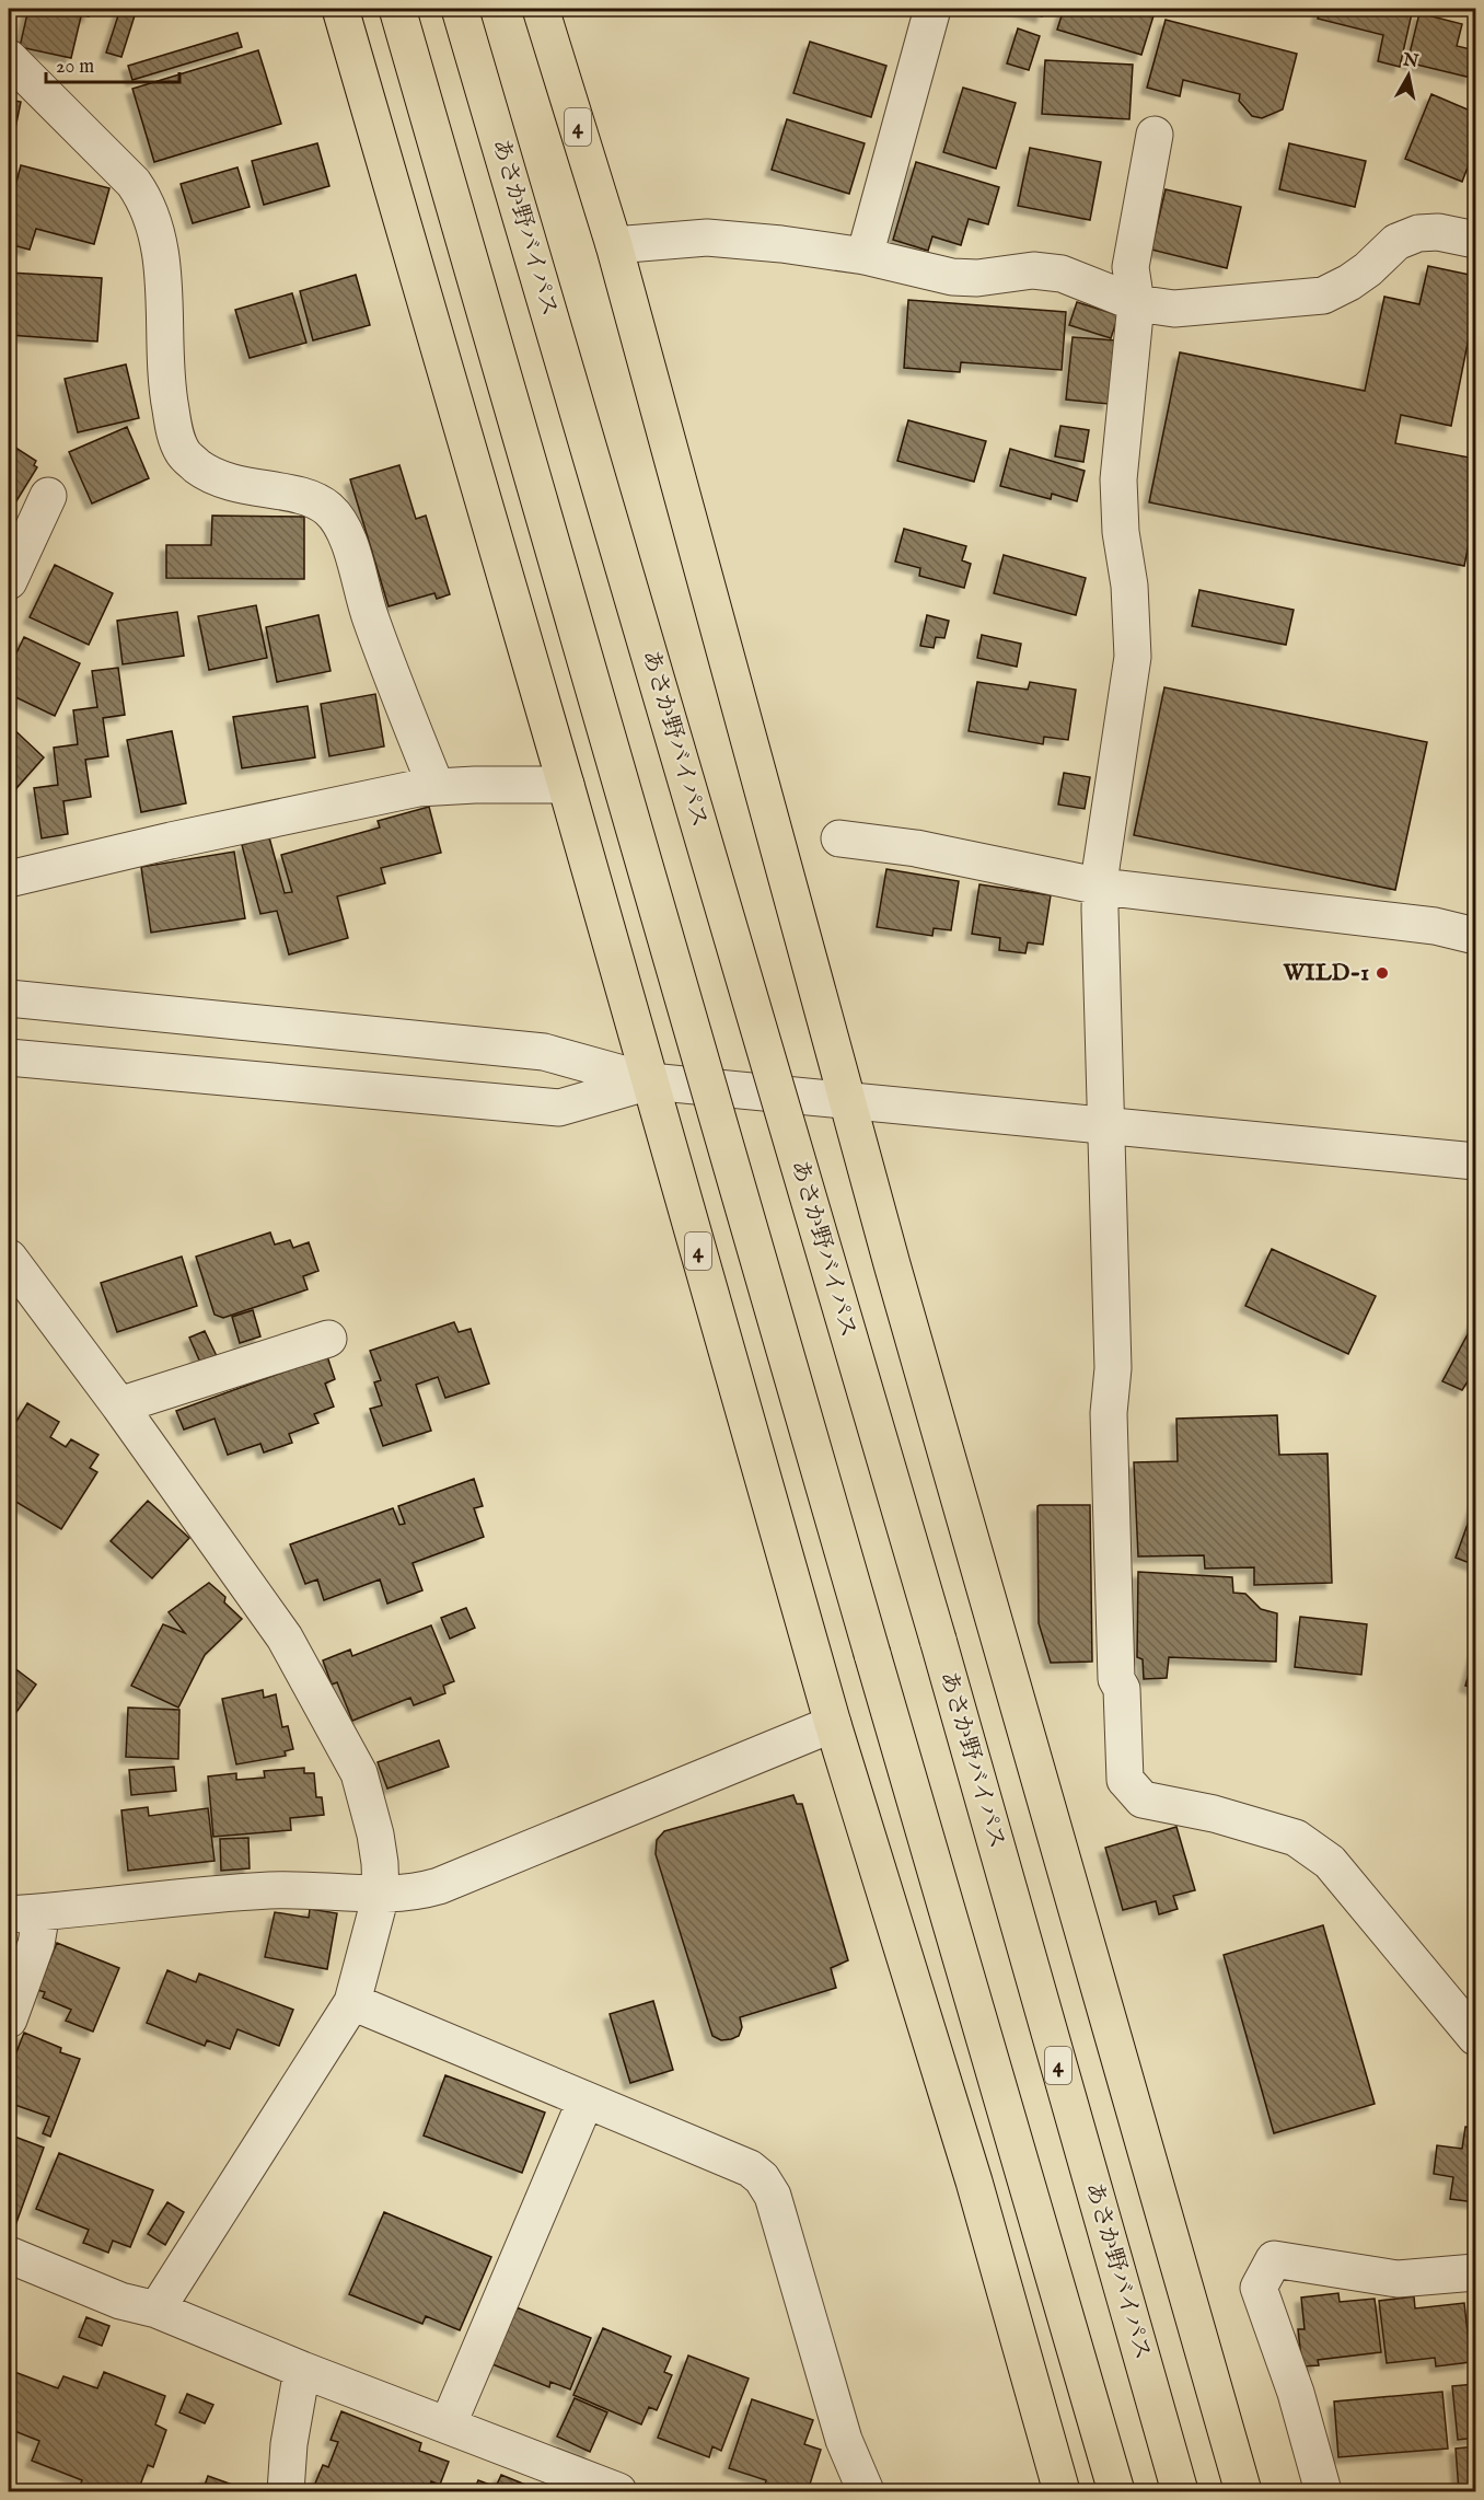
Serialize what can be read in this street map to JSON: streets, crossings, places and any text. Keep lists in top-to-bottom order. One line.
{"streets":{"highway":["4","あさか野バイパス"]},"places":["WILD-1"],"scale_bar":"20 m","north":"top"}
